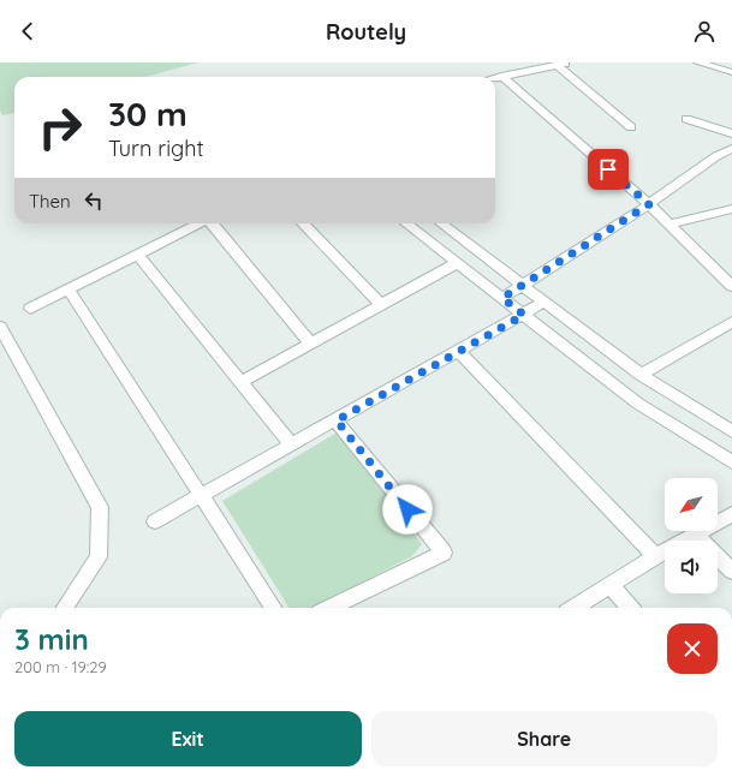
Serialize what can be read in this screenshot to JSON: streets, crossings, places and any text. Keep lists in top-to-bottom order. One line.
{"north":"bottom left","page":{"header":"Routely","turn":["30 m","Turn right"],"then":"Then","heading":["3 min","200 m · 19:29"],"buttons":["Exit","Share"]}}
